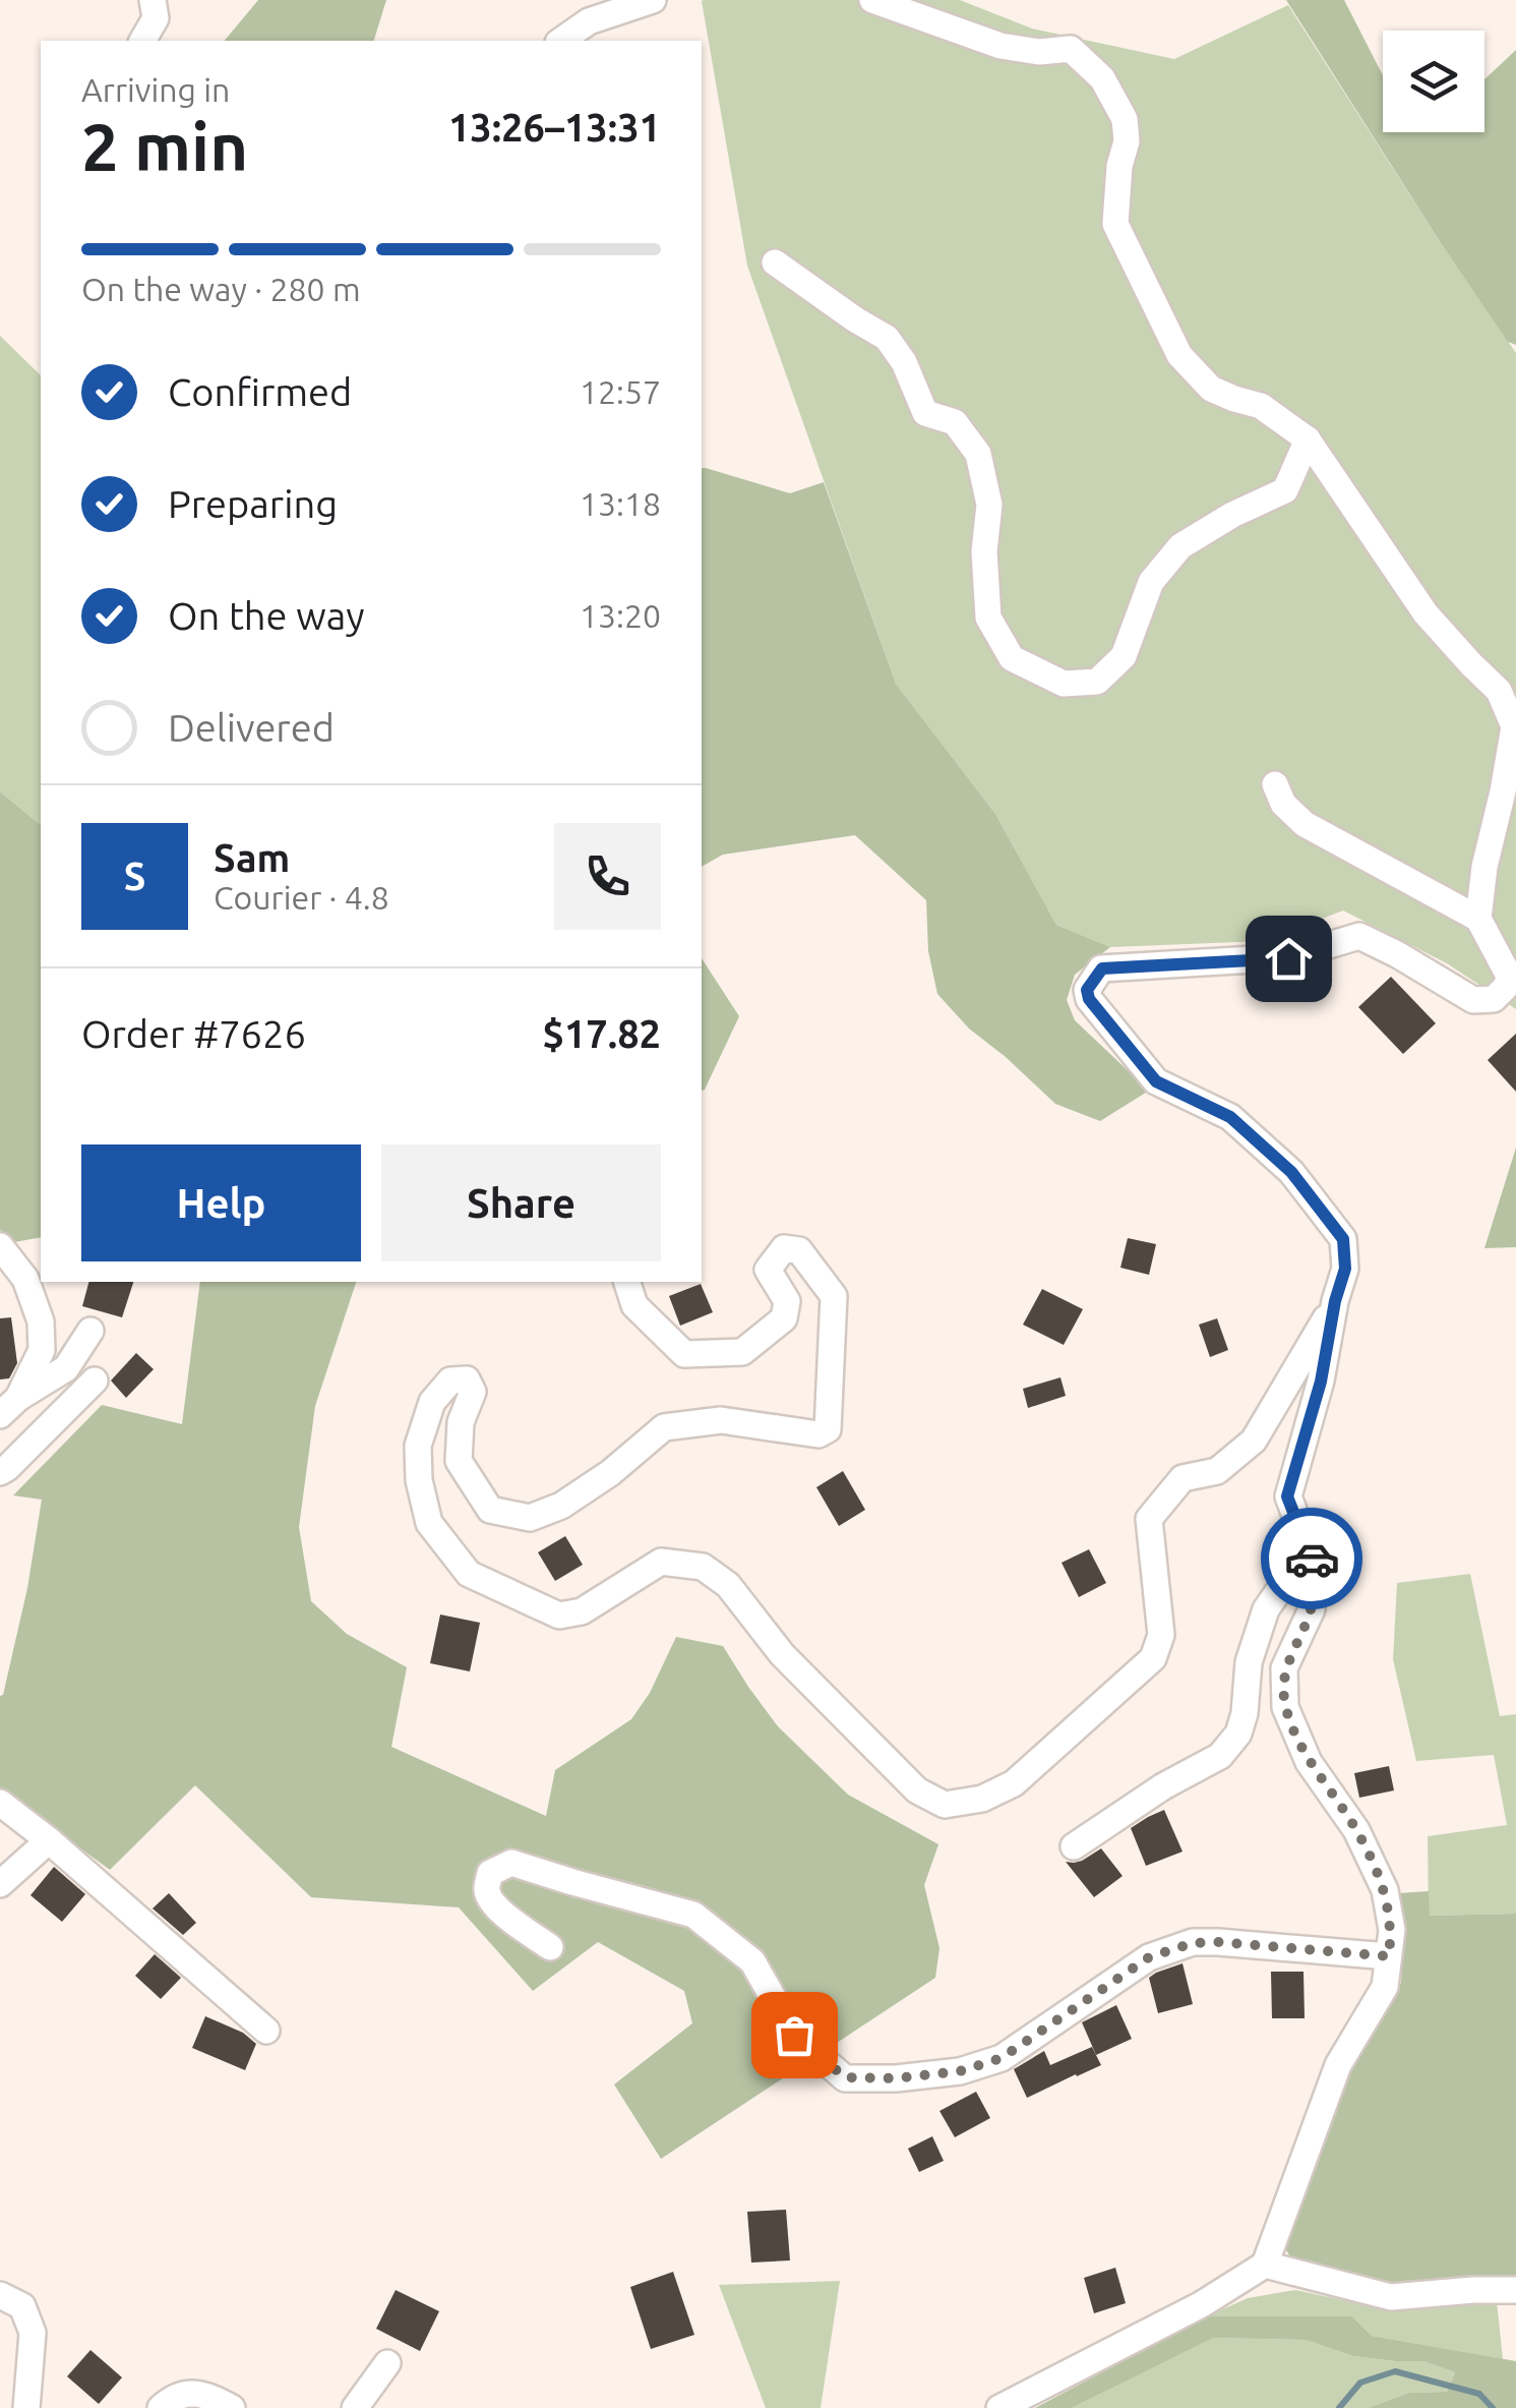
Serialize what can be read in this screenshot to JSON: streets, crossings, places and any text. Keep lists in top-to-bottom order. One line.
{"page":{"heading":["2 min","Arriving in","13:26–13:31"],"panel":["Sam","Courier · 4.8","Order #7626","$17.82"],"bar":"On the way · 280 m","list":[["Confirmed","12:57"],["Preparing","13:18"],["On the way","13:20"],"Delivered"],"round":"S","buttons":["Help","Share"]}}
